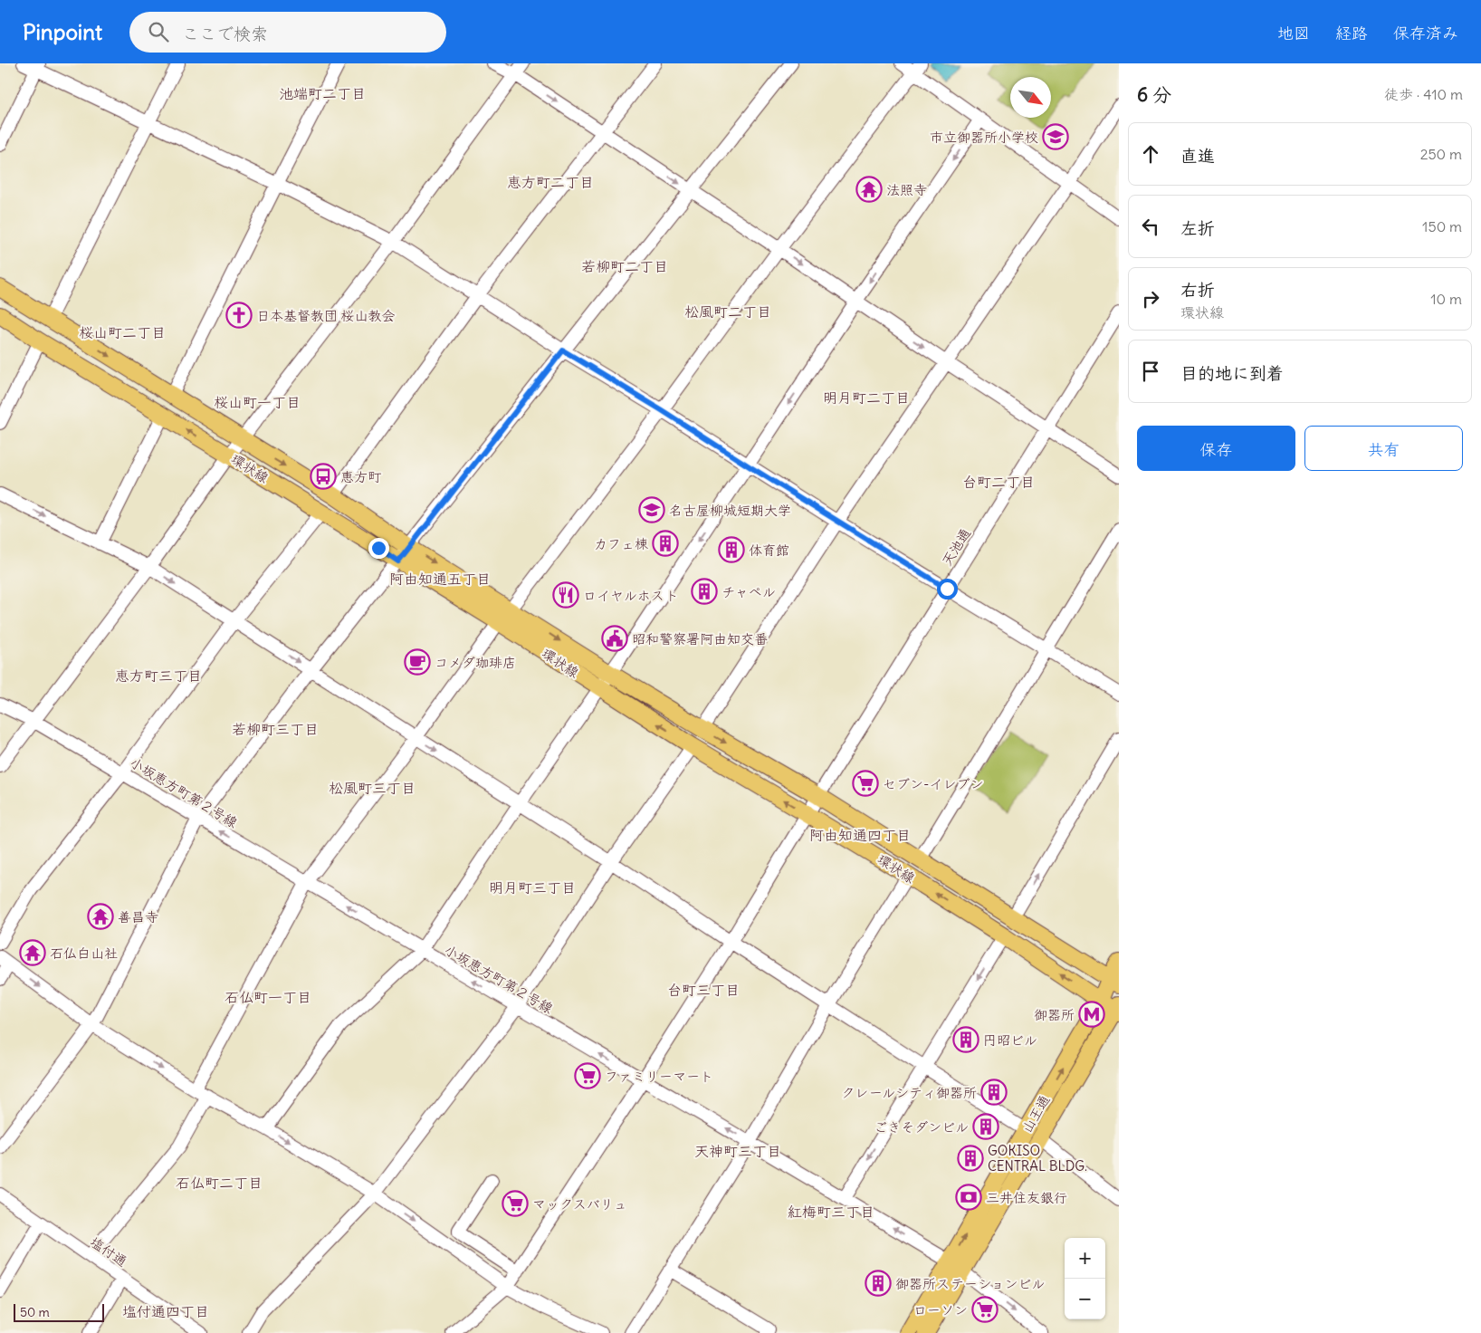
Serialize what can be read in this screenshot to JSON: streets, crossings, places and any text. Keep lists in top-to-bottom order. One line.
{"streets":{"main road":["環状線","山王通"],"street":["天池通","小坂恵方町第２号線","塩付通"]},"crossings":[["環状線","天池通"],["環状線","山王通"],["天池通","小坂恵方町第２号線"],["小坂恵方町第２号線","山王通"]],"districts":["池端町二丁目","恵方町二丁目","若柳町二丁目","松風町二丁目","桜山町二丁目","明月町二丁目","桜山町一丁目","台町二丁目","阿由知通五丁目","恵方町三丁目","若柳町三丁目","松風町三丁目","阿由知通四丁目","明月町三丁目","台町三丁目","石仏町一丁目","天神町三丁目","石仏町二丁目","紅梅町三丁目","塩付通四丁目"],"places":{"school or university":["市立御器所小学校","名古屋柳城短期大学"],"temple":["法照寺","善昌寺","石仏白山社"],"church":["日本基督教団 桜山教会"],"bus stop":["恵方町"],"building":["カフェ棟","体育館","チャペル","円昭ビル","クレールシティ御器所","ごきそダンビル","GOKISO CENTRAL BLDG.","御器所ステーションビル"],"restaurant":["ロイヤルホスト"],"public building":["昭和警察署阿由知交番"],"cafe":["コメダ珈琲店"],"supermarket":["セブン-イレブン","ファミリーマート","マックスバリュ","ローソン"],"metro station":["御器所"],"bank":["三井住友銀行"]},"scale_bar":"50 m","north":"bottom right","page":{"header":"Pinpoint","search":"ここで検索","nav":["地図","経路","保存済み"],"heading":["6 分","徒歩 · 410 m"],"list":[["直進","250 m"],["左折","150 m"],["右折","環状線","10 m"],"目的地に到着"],"buttons":["保存","共有"],"map_buttons":["+","−"],"scale":"50 m"}}
